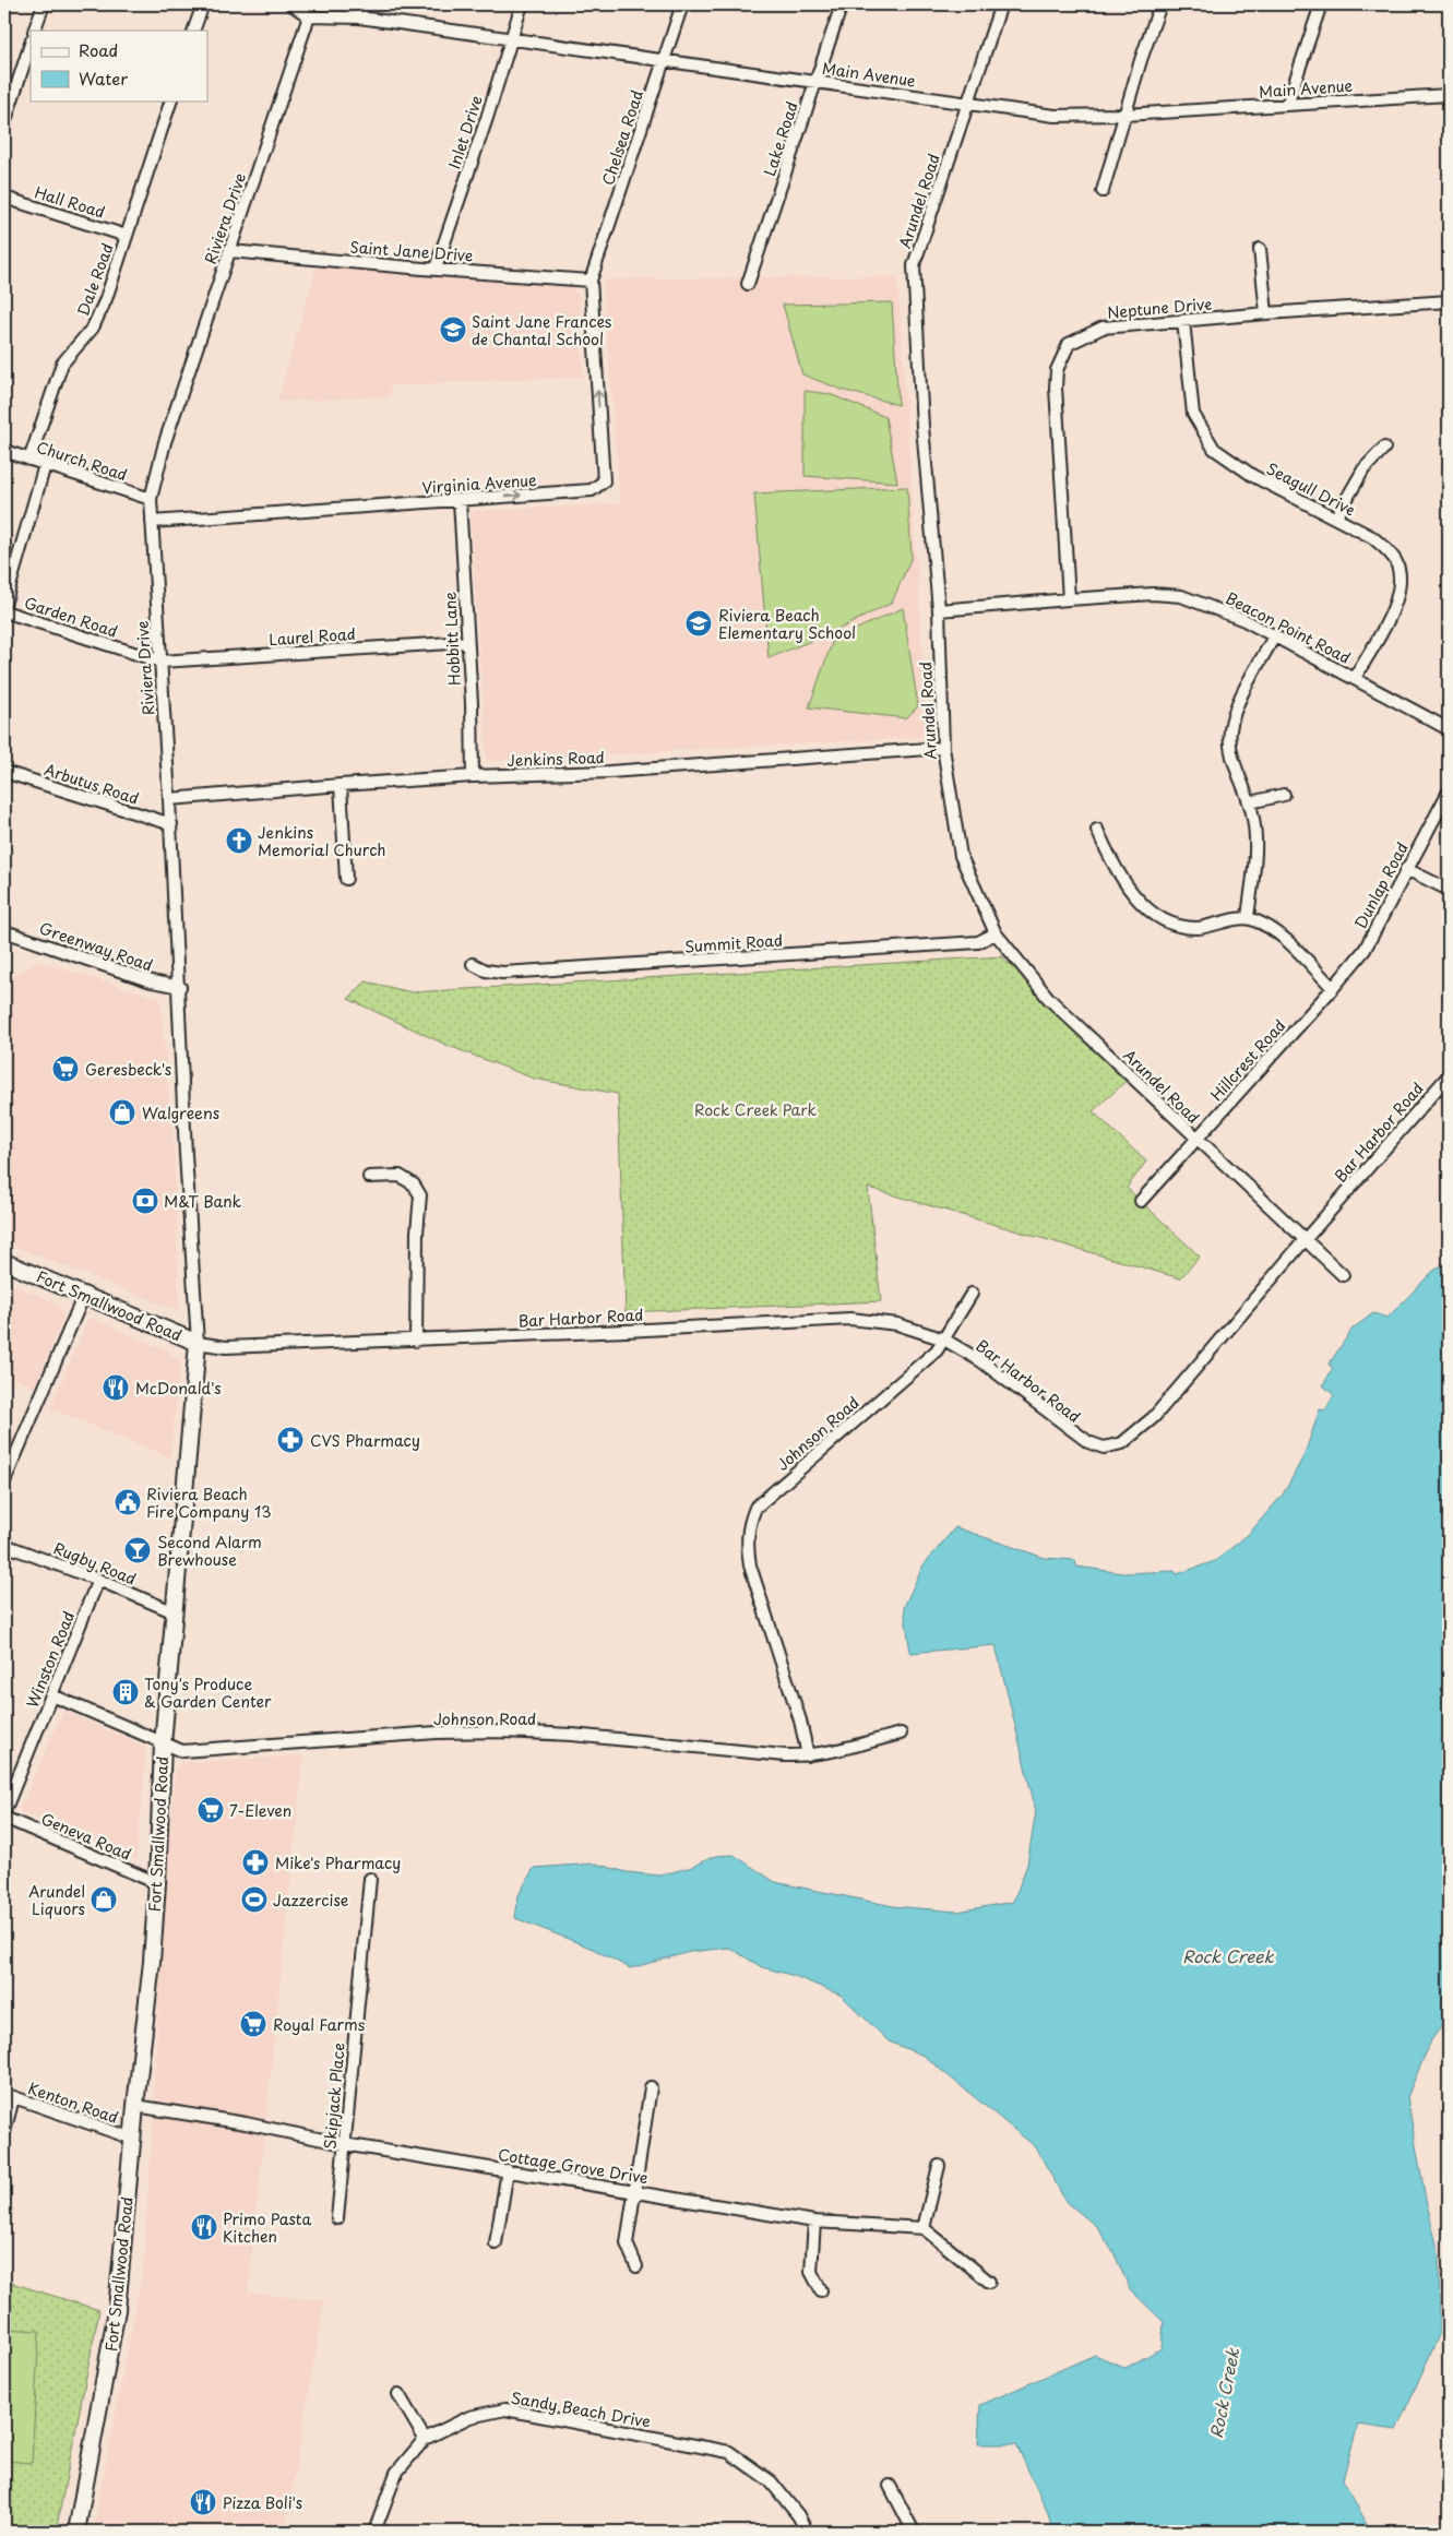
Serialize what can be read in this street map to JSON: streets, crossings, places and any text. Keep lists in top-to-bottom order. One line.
{"streets":{"main road":["Fort Smallwood Road"],"street":["Main Avenue","Inlet Drive","Chelsea Road","Lake Road","Arundel Road","Hall Road","Riviera Drive","Saint Jane Drive","Dale Road","Neptune Drive","Church Road","Virginia Avenue","Seagull Drive","Garden Road","Beacon Point Road","Laurel Road","Hobbitt Lane","Jenkins Road","Arbutus Road","Dunlap Road","Summit Road","Greenway Road","Hillcrest Road","Bar Harbor Road","Johnson Road","Rugby Road","Winston Road","Geneva Road","Skipjack Place","Kenton Road","Cottage Grove Drive","Sandy Beach Drive"]},"crossings":[["Main Avenue","Inlet Drive"],["Main Avenue","Chelsea Road"],["Main Avenue","Lake Road"],["Main Avenue","Arundel Road"],["Main Avenue","Riviera Drive"],["Inlet Drive","Saint Jane Drive"],["Chelsea Road","Saint Jane Drive"],["Chelsea Road","Virginia Avenue"],["Arundel Road","Beacon Point Road"],["Arundel Road","Jenkins Road"],["Arundel Road","Summit Road"],["Arundel Road","Hillcrest Road"],["Arundel Road","Bar Harbor Road"],["Hall Road","Dale Road"],["Riviera Drive","Saint Jane Drive"],["Riviera Drive","Church Road"],["Riviera Drive","Virginia Avenue"],["Riviera Drive","Garden Road"],["Riviera Drive","Laurel Road"],["Riviera Drive","Jenkins Road"],["Riviera Drive","Arbutus Road"],["Riviera Drive","Greenway Road"],["Riviera Drive","Bar Harbor Road"],["Riviera Drive","Fort Smallwood Road"],["Saint Jane Drive","Virginia Avenue"],["Dale Road","Church Road"],["Neptune Drive","Seagull Drive"],["Neptune Drive","Beacon Point Road"],["Virginia Avenue","Hobbitt Lane"],["Seagull Drive","Beacon Point Road"],["Garden Road","Laurel Road"],["Laurel Road","Hobbitt Lane"],["Hobbitt Lane","Jenkins Road"],["Dunlap Road","Hillcrest Road"],["Bar Harbor Road","Fort Smallwood Road"],["Bar Harbor Road","Johnson Road"],["Fort Smallwood Road","Johnson Road"],["Fort Smallwood Road","Rugby Road"],["Fort Smallwood Road","Geneva Road"],["Fort Smallwood Road","Kenton Road"],["Fort Smallwood Road","Cottage Grove Drive"],["Johnson Road","Winston Road"],["Rugby Road","Winston Road"],["Skipjack Place","Cottage Grove Drive"]],"water":["Rock Creek"],"parks":["Rock Creek Park"],"places":{"school or university":["Saint Jane Frances de Chantal School","Riviera Beach Elementary School"],"church":["Jenkins Memorial Church"],"supermarket":["Geresbeck's","7-Eleven","Royal Farms"],"shop":["Walgreens","Arundel Liquors"],"bank":["M&T Bank"],"restaurant":["McDonald's","Primo Pasta Kitchen","Pizza Boli's"],"pharmacy":["CVS Pharmacy","Mike's Pharmacy"],"public building":["Riviera Beach Fire Company 13"],"bar":["Second Alarm Brewhouse"],"building":["Tony's Produce & Garden Center"],"sports":["Jazzercise"]},"legend":["Road","Water"]}
